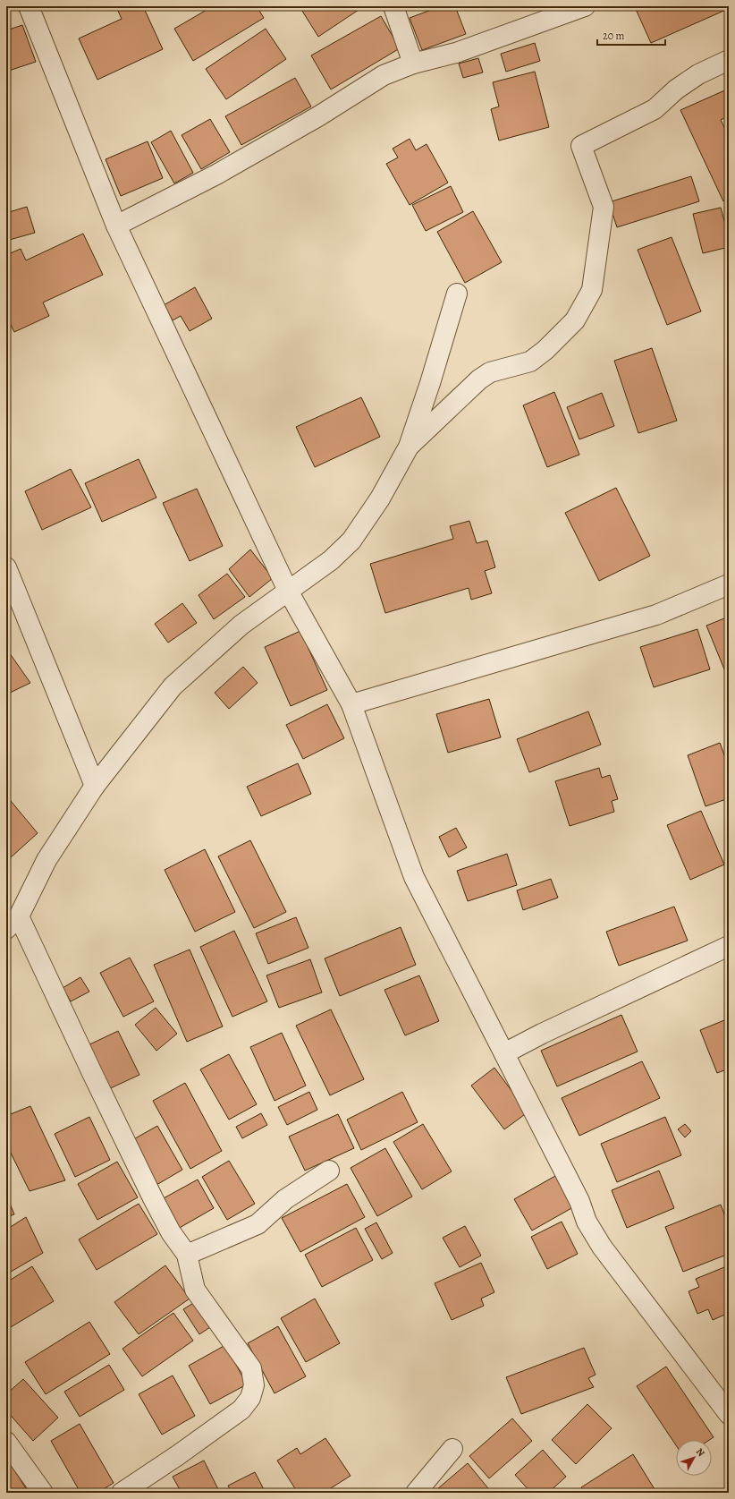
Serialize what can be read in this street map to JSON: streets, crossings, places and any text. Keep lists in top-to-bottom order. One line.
{"scale_bar":"20 m","north":"top right"}
